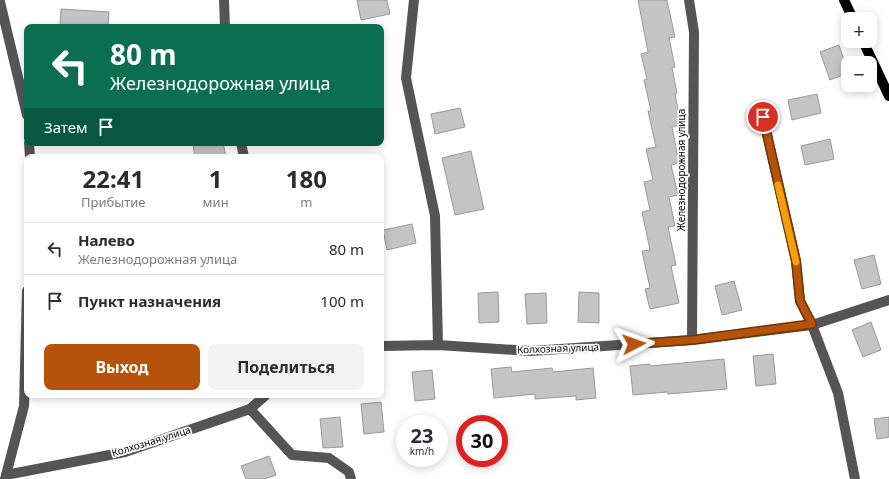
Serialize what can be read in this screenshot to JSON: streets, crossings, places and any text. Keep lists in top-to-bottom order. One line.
{"streets":{"street":["Железнодорожная улица","Колхозная улица"]},"crossings":[["Железнодорожная улица","Колхозная улица"]],"page":{"map_buttons":["+","−"],"turn":["80 m","Железнодорожная улица"],"then":"Затем","eta":["22:41","Прибытие","1","мин","180","m"],"list":[{"name":"Налево","note":"Железнодорожная улица","value":"80 m"},{"name":"Пункт назначения","value":"100 m"}],"buttons":["Выход","Поделиться"],"speed":"23 km/h","limit":"30"}}
